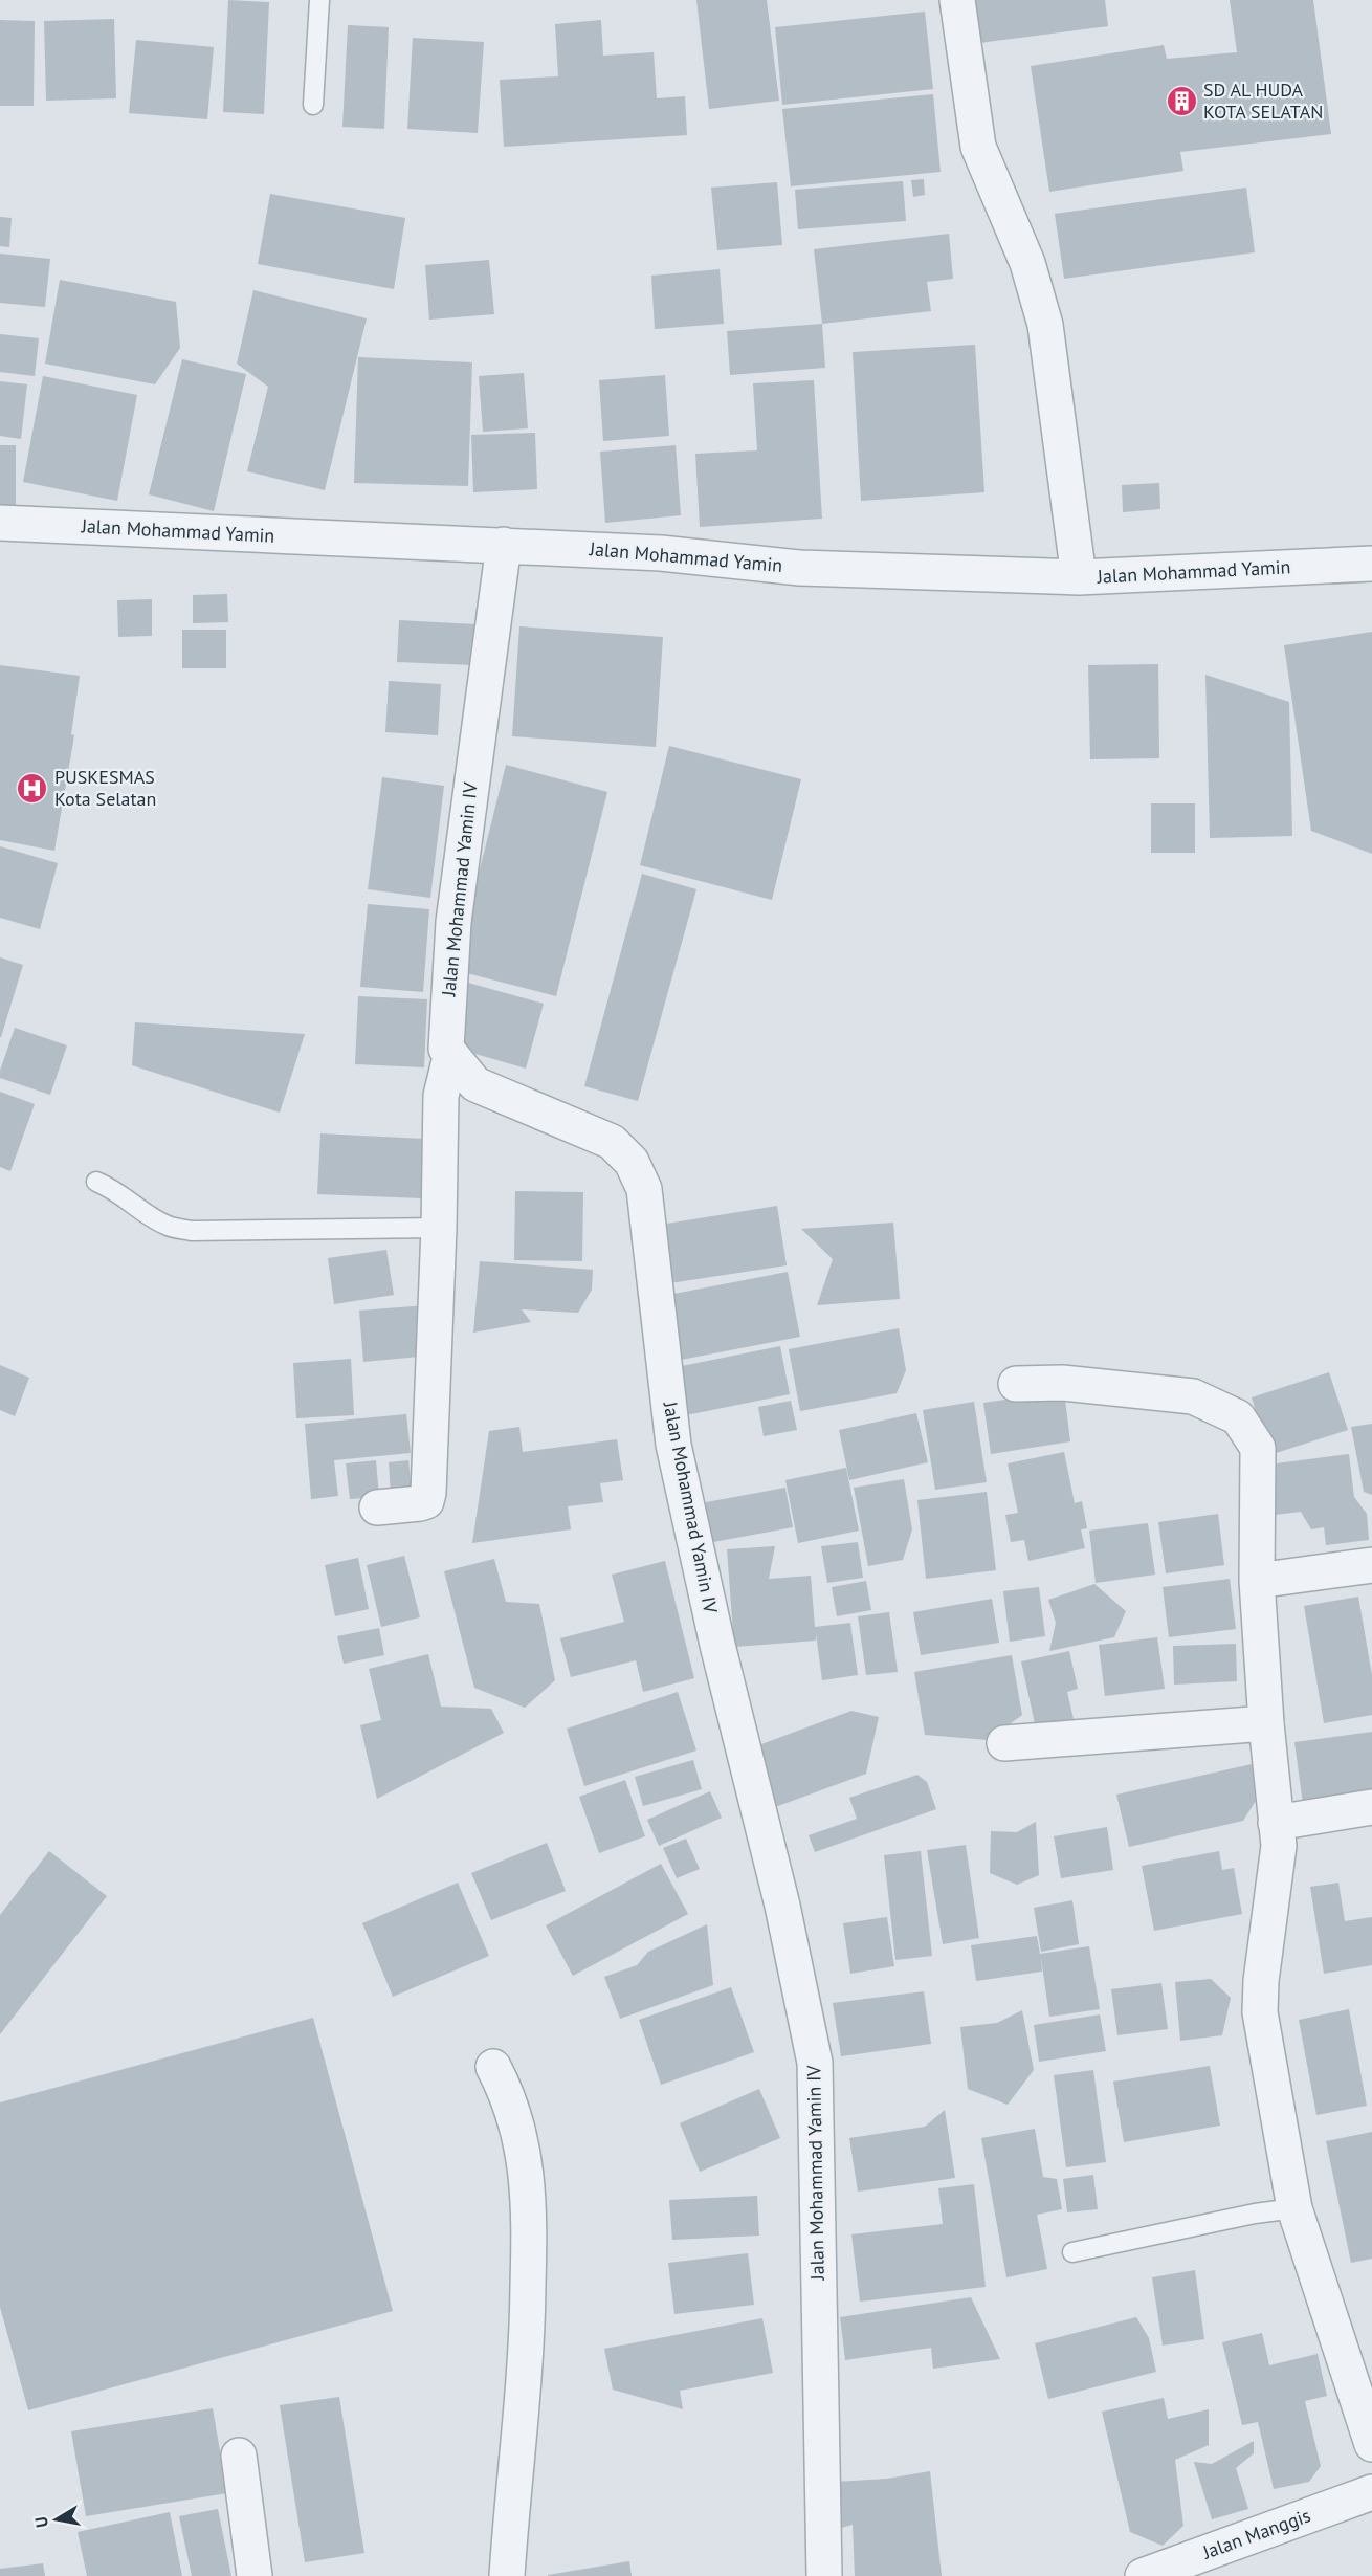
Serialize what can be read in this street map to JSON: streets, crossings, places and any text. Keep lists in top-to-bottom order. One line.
{"streets":{"street":["Jalan Mohammad Yamin","Jalan Mohammad Yamin IV","Jalan Manggis"]},"crossings":[["Jalan Mohammad Yamin","Jalan Mohammad Yamin IV"]],"places":{"building":["SD AL HUDA KOTA SELATAN"],"hospital":["PUSKESMAS Kota Selatan"]},"north":"left"}
